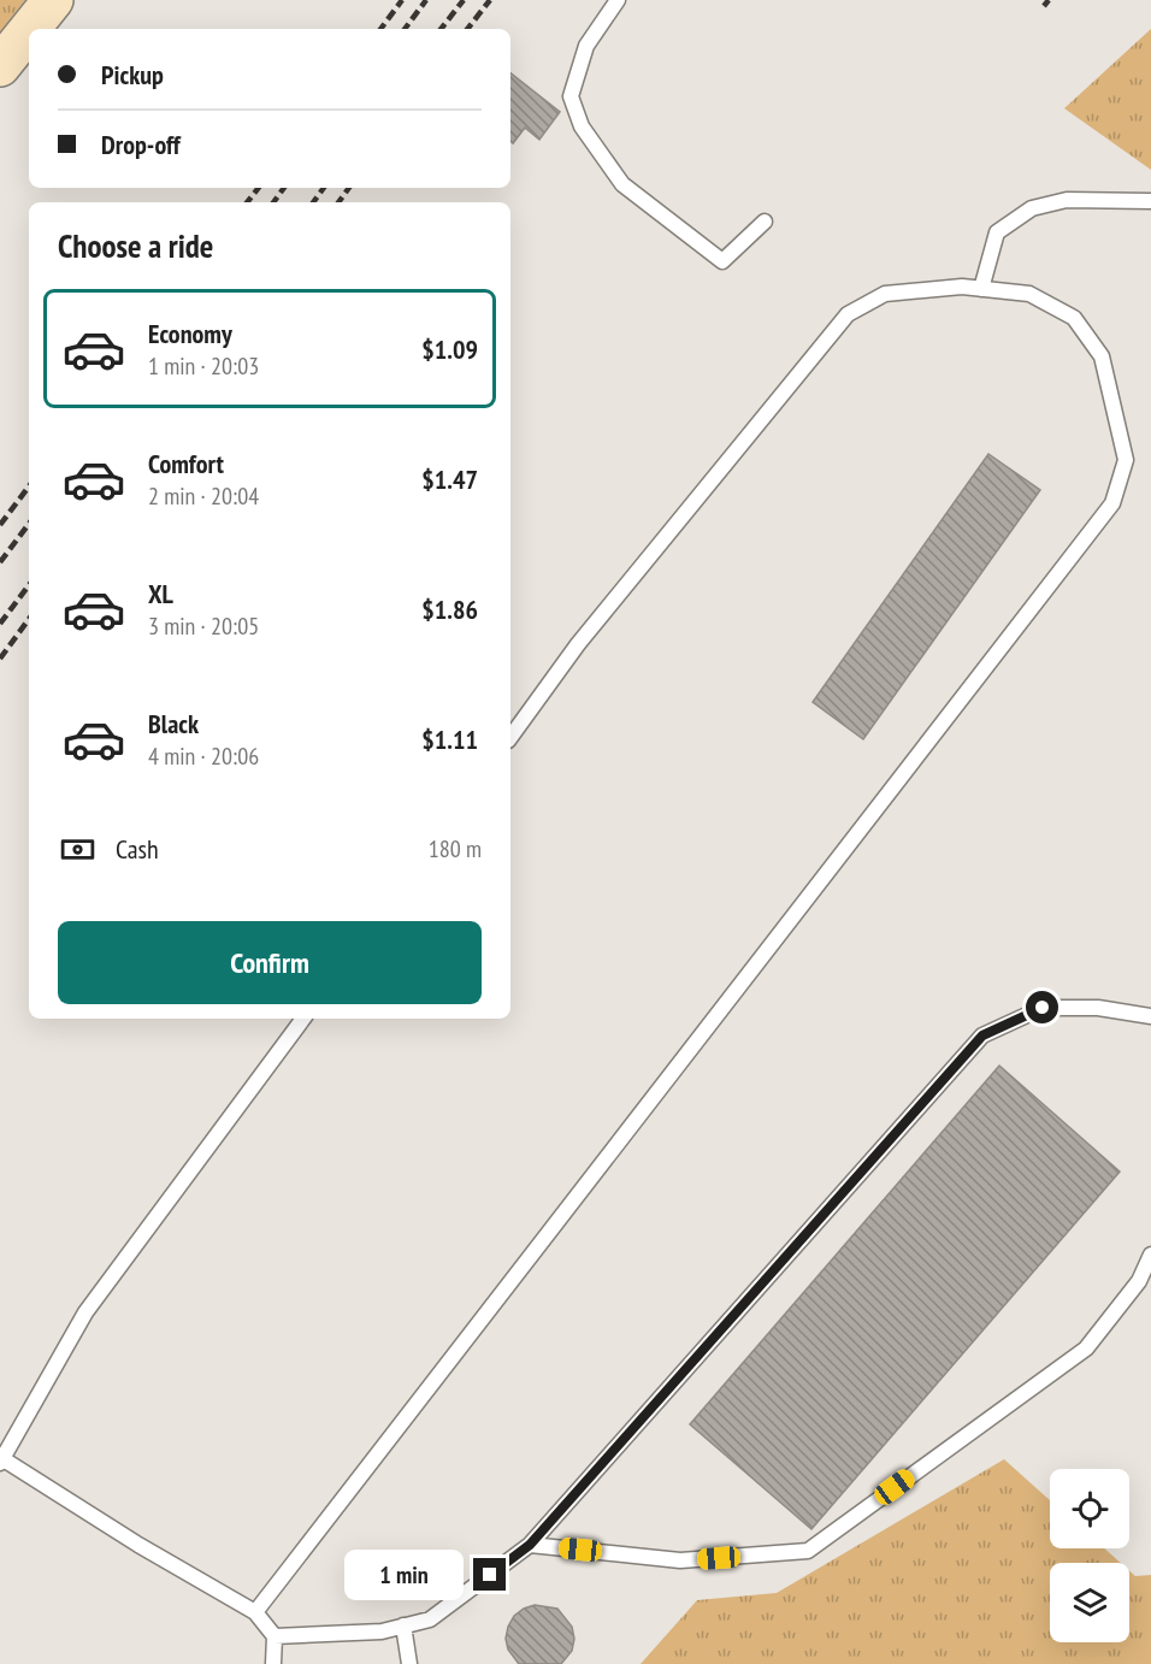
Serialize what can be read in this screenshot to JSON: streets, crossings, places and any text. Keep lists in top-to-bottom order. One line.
{"page":{"banner":["Pickup","Drop-off"],"heading":"Choose a ride","list":[{"name":"Economy","note":"1 min · 20:03","value":"$1.09"},{"name":"Comfort","note":"2 min · 20:04","value":"$1.47"},{"name":"XL","note":"3 min · 20:05","value":"$1.86"},{"name":"Black","note":"4 min · 20:06","value":"$1.11"}],"pay":["Cash","180 m"],"buttons":"Confirm","bubble":"1 min"}}
